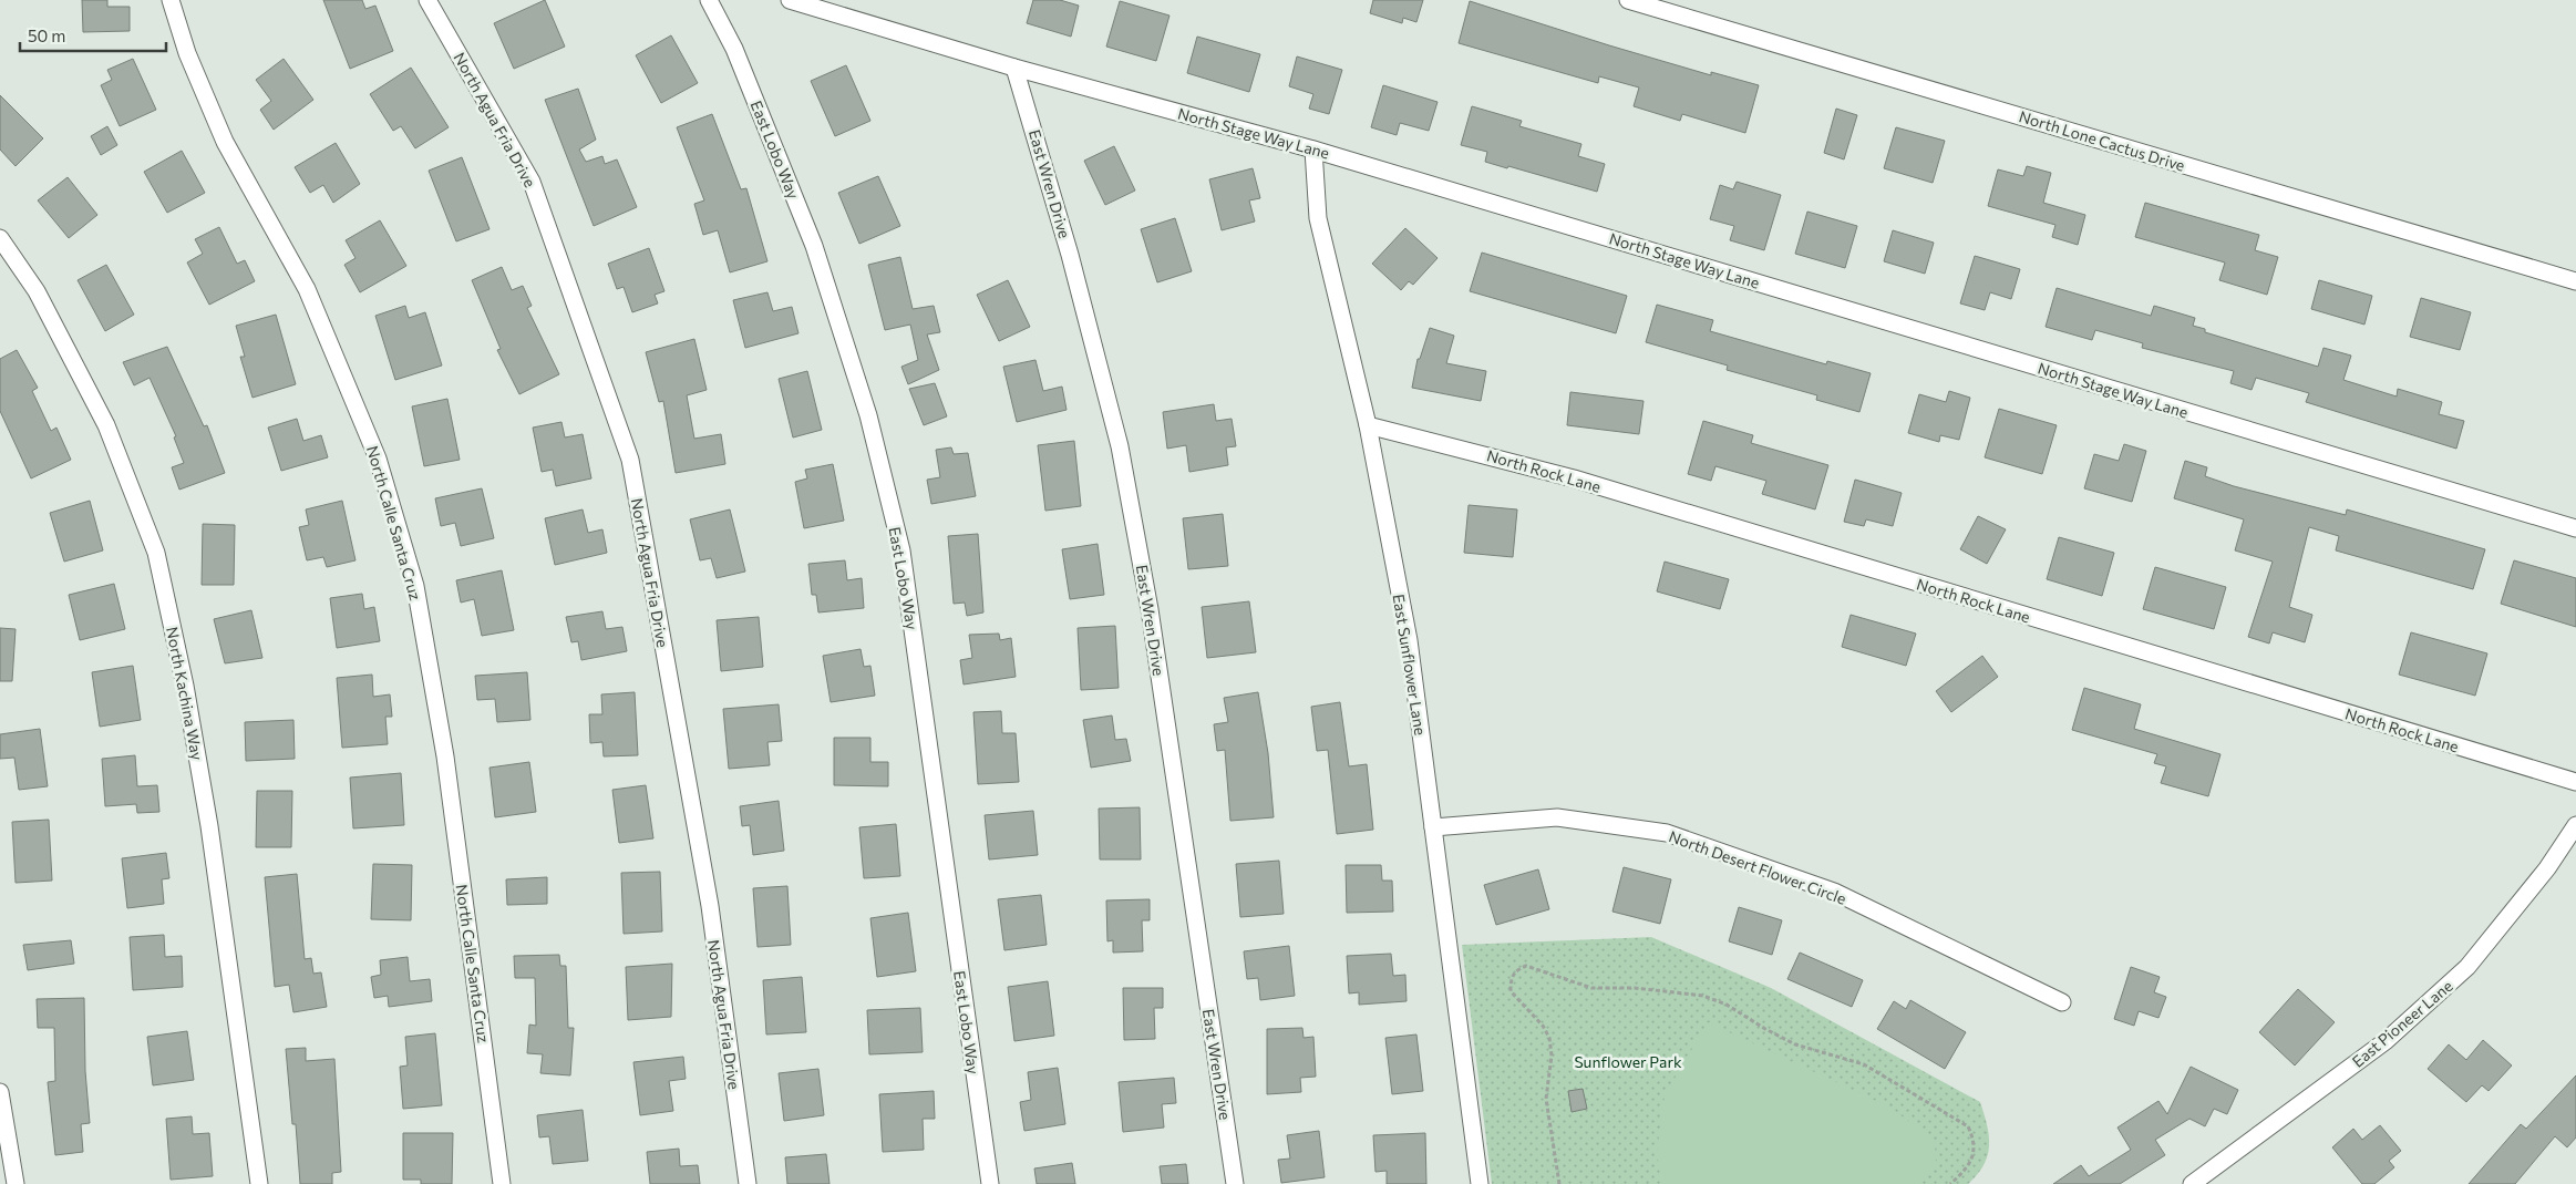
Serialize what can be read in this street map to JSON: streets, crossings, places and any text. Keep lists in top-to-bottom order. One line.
{"streets":{"street":["North Agua Fria Drive","North Stage Way Lane","North Lone Cactus Drive","East Lobo Way","East Wren Drive","North Rock Lane","North Calle Santa Cruz","East Sunflower Lane","North Kachina Way","North Desert Flower Circle","East Pioneer Lane"]},"crossings":[["North Stage Way Lane","East Wren Drive"],["North Stage Way Lane","East Sunflower Lane"],["North Rock Lane","East Sunflower Lane"],["East Sunflower Lane","North Desert Flower Circle"]],"parks":["Sunflower Park"],"scale_bar":"50 m"}
